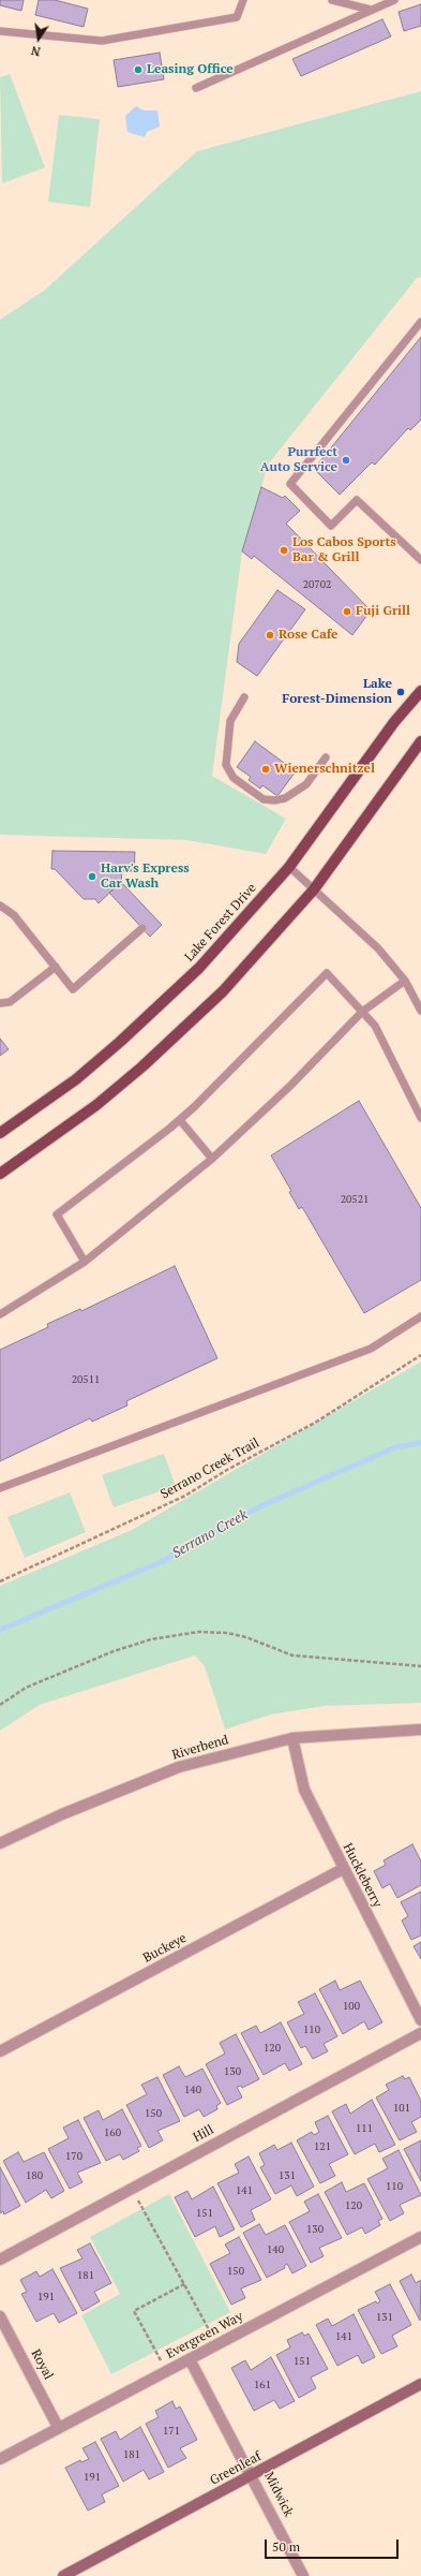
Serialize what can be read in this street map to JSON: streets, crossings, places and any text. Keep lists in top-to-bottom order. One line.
{"streets":{"main road":["Lake Forest Drive"],"street":["Riverbend","Huckleberry","Buckeye","Hill","Evergreen Way","Royal","Greenleaf","Midwick"],"path":["Serrano Creek Trail"]},"crossings":[["Riverbend","Huckleberry"],["Huckleberry","Buckeye"],["Evergreen Way","Royal"],["Evergreen Way","Midwick"],["Greenleaf","Midwick"]],"water":["Serrano Creek"],"places":["Leasing Office","Purrfect Auto Service","Los Cabos Sports Bar & Grill","Fuji Grill","Rose Cafe","Lake Forest-Dimension","Wienerschnitzel","Harv's Express Car Wash"],"house_numbers":["20702","20521","20511","100","110","120","130","140","101","150","111","160","121","170","180","131","110","141","120","151","130","140","150","181","191","131","141","151","161","171","181","191"],"scale_bar":"50 m","north":"bottom"}
